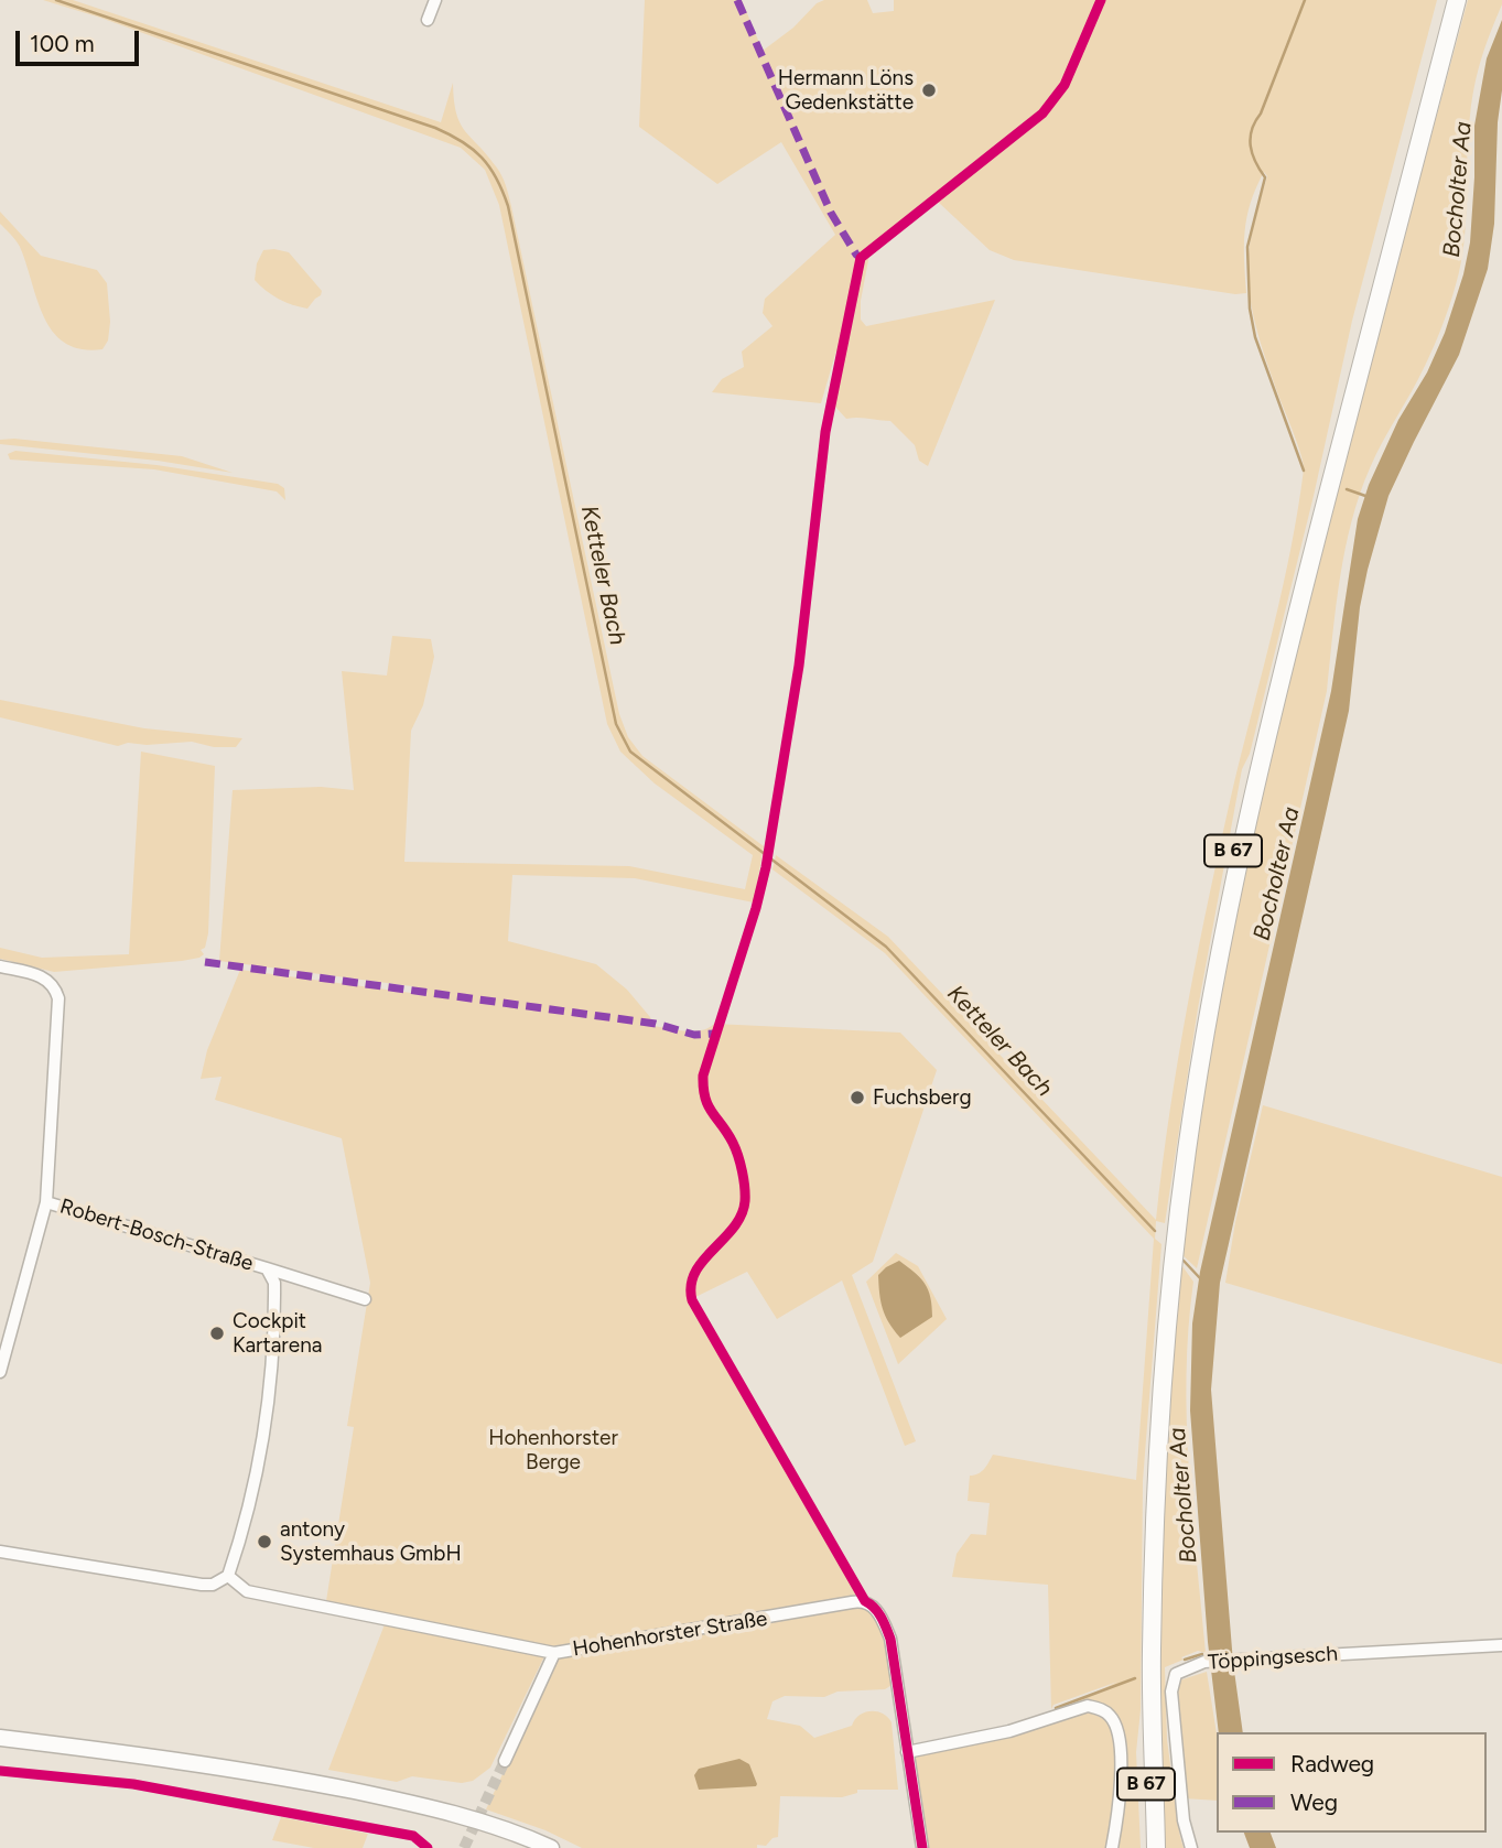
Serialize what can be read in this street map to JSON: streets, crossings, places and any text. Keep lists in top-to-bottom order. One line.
{"streets":{"highway":["B 67"],"street":["Robert-Bosch-Straße","Hohenhorster Straße","Töppingsesch"]},"crossings":[["Robert-Bosch-Straße","Hohenhorster Straße"]],"water":["Bocholter Aa","Ketteler Bach"],"parks":["Hohenhorster Berge"],"places":["Hermann Löns Gedenkstätte","Fuchsberg","Cockpit Kartarena","antony Systemhaus GmbH"],"legend":["Radweg","Weg"],"scale_bar":"100 m"}
